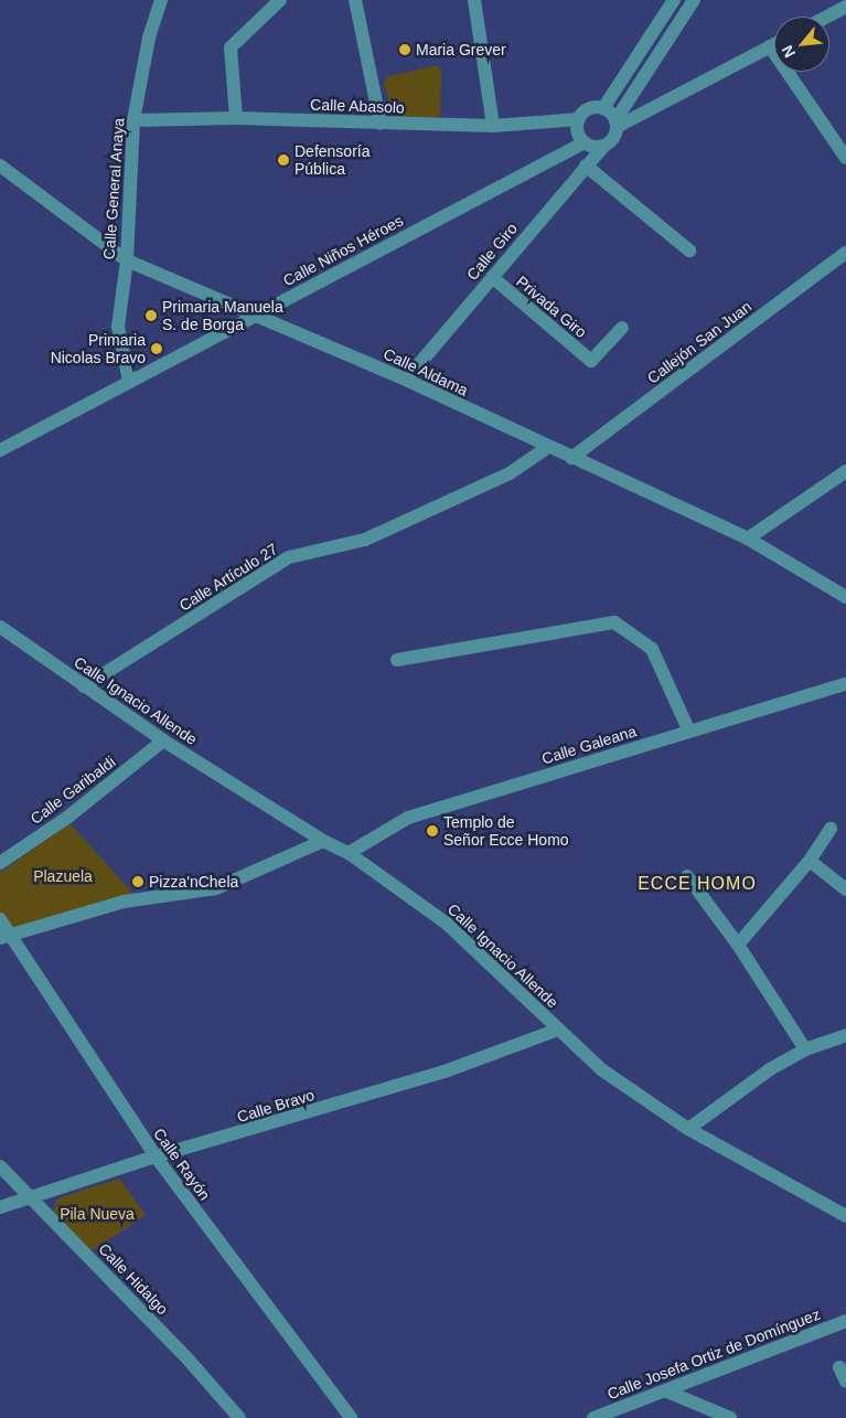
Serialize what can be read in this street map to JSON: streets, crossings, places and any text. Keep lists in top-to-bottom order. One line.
{"streets":{"street":["Calle Abasolo","Calle General Anaya","Calle Niños Héroes","Calle Giro","Privada Giro","Callejón San Juan","Calle Aldama","Calle Artículo 27","Calle Ignacio Allende","Calle Galeana","Calle Garibaldi","Calle Bravo","Calle Rayón","Calle Hidalgo","Calle Josefa Ortiz de Domínguez"]},"crossings":[["Calle Abasolo","Calle General Anaya"],["Calle Abasolo","Calle Niños Héroes"],["Calle Abasolo","Calle Giro"],["Calle General Anaya","Calle Niños Héroes"],["Calle General Anaya","Calle Aldama"],["Calle Niños Héroes","Calle Giro"],["Calle Niños Héroes","Calle Aldama"],["Calle Giro","Privada Giro"],["Calle Giro","Calle Aldama"],["Callejón San Juan","Calle Aldama"],["Calle Aldama","Calle Artículo 27"],["Calle Artículo 27","Calle Ignacio Allende"],["Calle Ignacio Allende","Calle Galeana"],["Calle Ignacio Allende","Calle Garibaldi"],["Calle Ignacio Allende","Calle Bravo"],["Calle Bravo","Calle Rayón"],["Calle Bravo","Calle Hidalgo"]],"districts":["ECCE HOMO"],"parks":["Plazuela","Pila Nueva"],"places":["Maria Grever","Defensoría Pública","Primaria Manuela S. de Borga","Primaria Nicolas Bravo","Templo de Señor Ecce Homo","Pizza'nChela"],"north":"bottom left"}
